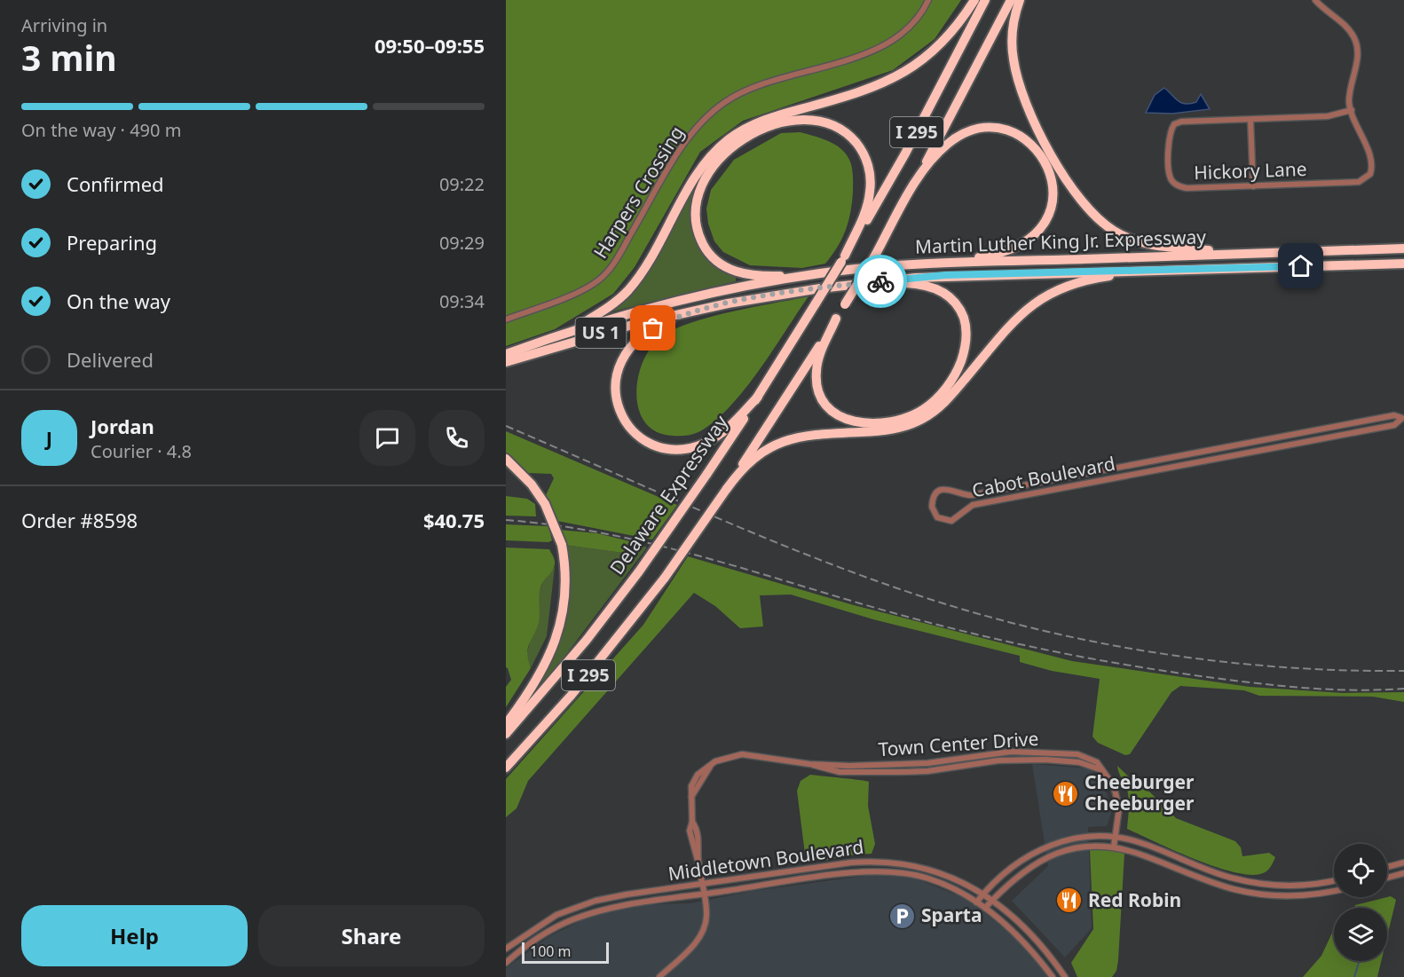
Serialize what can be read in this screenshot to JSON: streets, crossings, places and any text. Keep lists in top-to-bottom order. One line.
{"streets":{"highway":["I 295","Martin Luther King Jr. Expressway","US 1","Delaware Expressway"],"street":["Hickory Lane","Harpers Crossing","Cabot Boulevard","Town Center Drive","Middletown Boulevard"]},"crossings":[["I 295","Delaware Expressway"],["Town Center Drive","Middletown Boulevard"]],"places":{"restaurant":["Cheeburger Cheeburger","Red Robin"],"parking":["Sparta"]},"scale_bar":"100 m","page":{"heading":["3 min","Arriving in","09:50–09:55"],"panel":["Jordan","Courier · 4.8","Order #8598","$40.75"],"bar":"On the way · 490 m","list":[["Confirmed","09:22"],["Preparing","09:29"],["On the way","09:34"],"Delivered"],"round":"J","buttons":["Help","Share"],"scale":"100 m"}}
